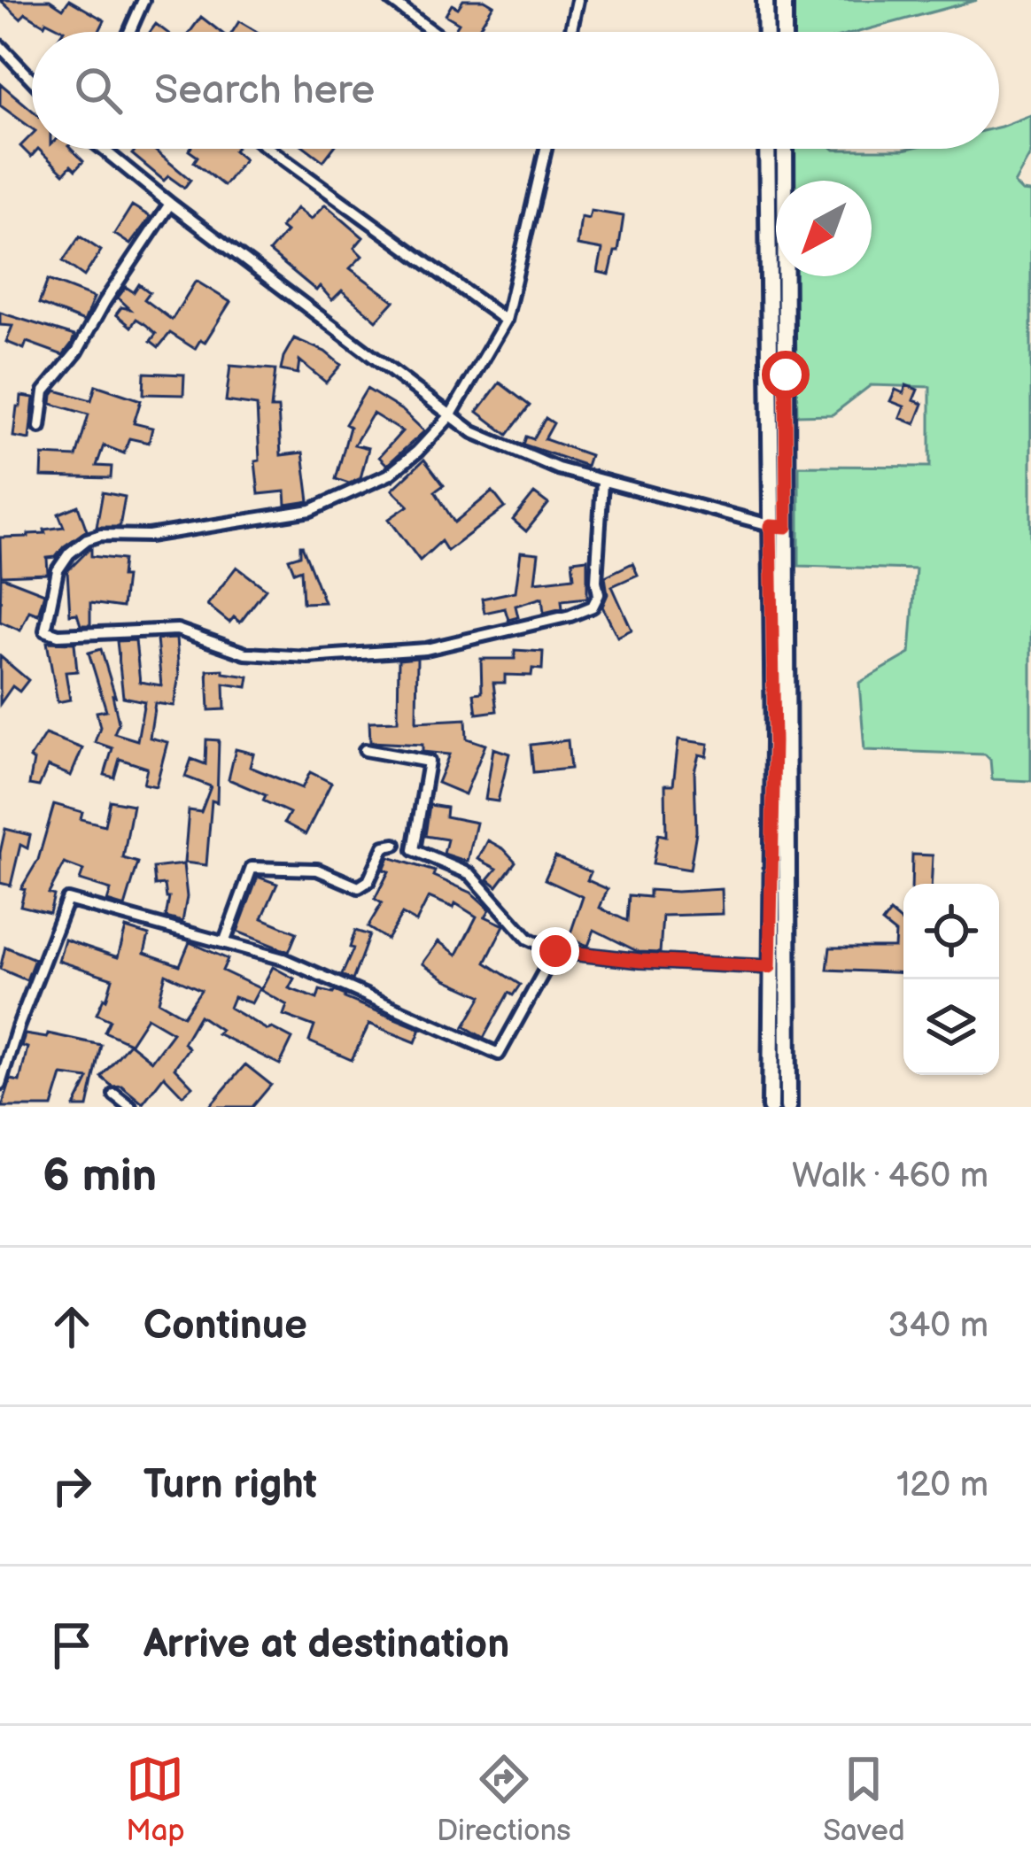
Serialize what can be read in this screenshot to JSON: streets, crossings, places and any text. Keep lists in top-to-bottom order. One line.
{"north":"bottom left","page":{"search":"Search here","heading":["6 min","Walk · 460 m"],"list":[["Continue","340 m"],["Turn right","120 m"],"Arrive at destination"],"nav":["Map","Directions","Saved"]}}
